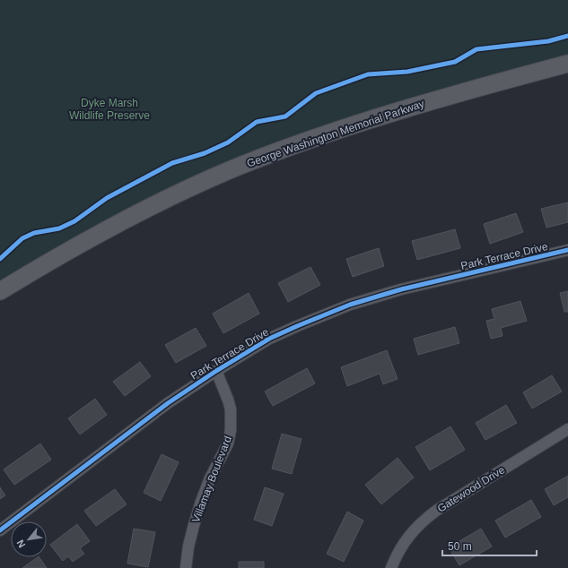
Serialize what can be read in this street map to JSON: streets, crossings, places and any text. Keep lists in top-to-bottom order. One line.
{"streets":{"main road":["George Washington Memorial Parkway"],"street":["Park Terrace Drive","Villamay Boulevard","Gatewood Drive"]},"crossings":[["Park Terrace Drive","Villamay Boulevard"]],"parks":["Dyke Marsh Wildlife Preserve"],"scale_bar":"50 m","north":"bottom left"}
